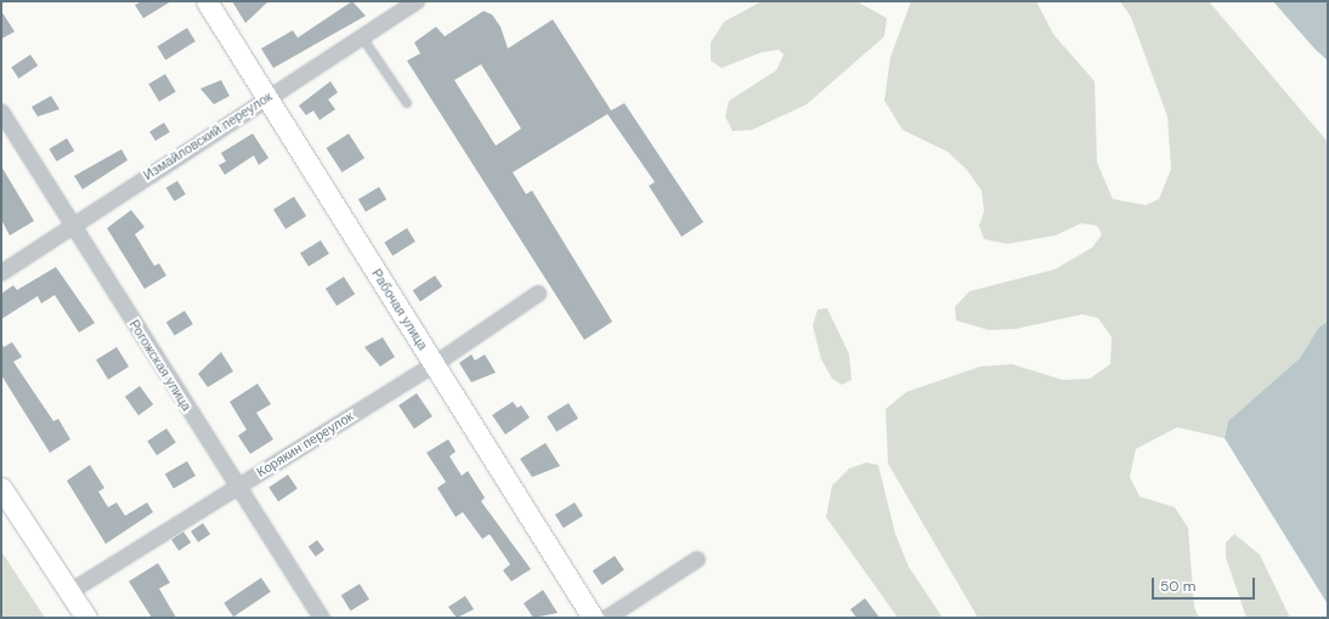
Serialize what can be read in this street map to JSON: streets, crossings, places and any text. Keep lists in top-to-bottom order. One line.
{"streets":{"main road":["Рабочая улица"],"street":["Измайловский переулок","Рогожская улица","Корякин переулок"]},"crossings":[["Измайловский переулок","Рабочая улица"],["Измайловский переулок","Рогожская улица"],["Рабочая улица","Корякин переулок"],["Рогожская улица","Корякин переулок"]],"scale_bar":"50 m"}
